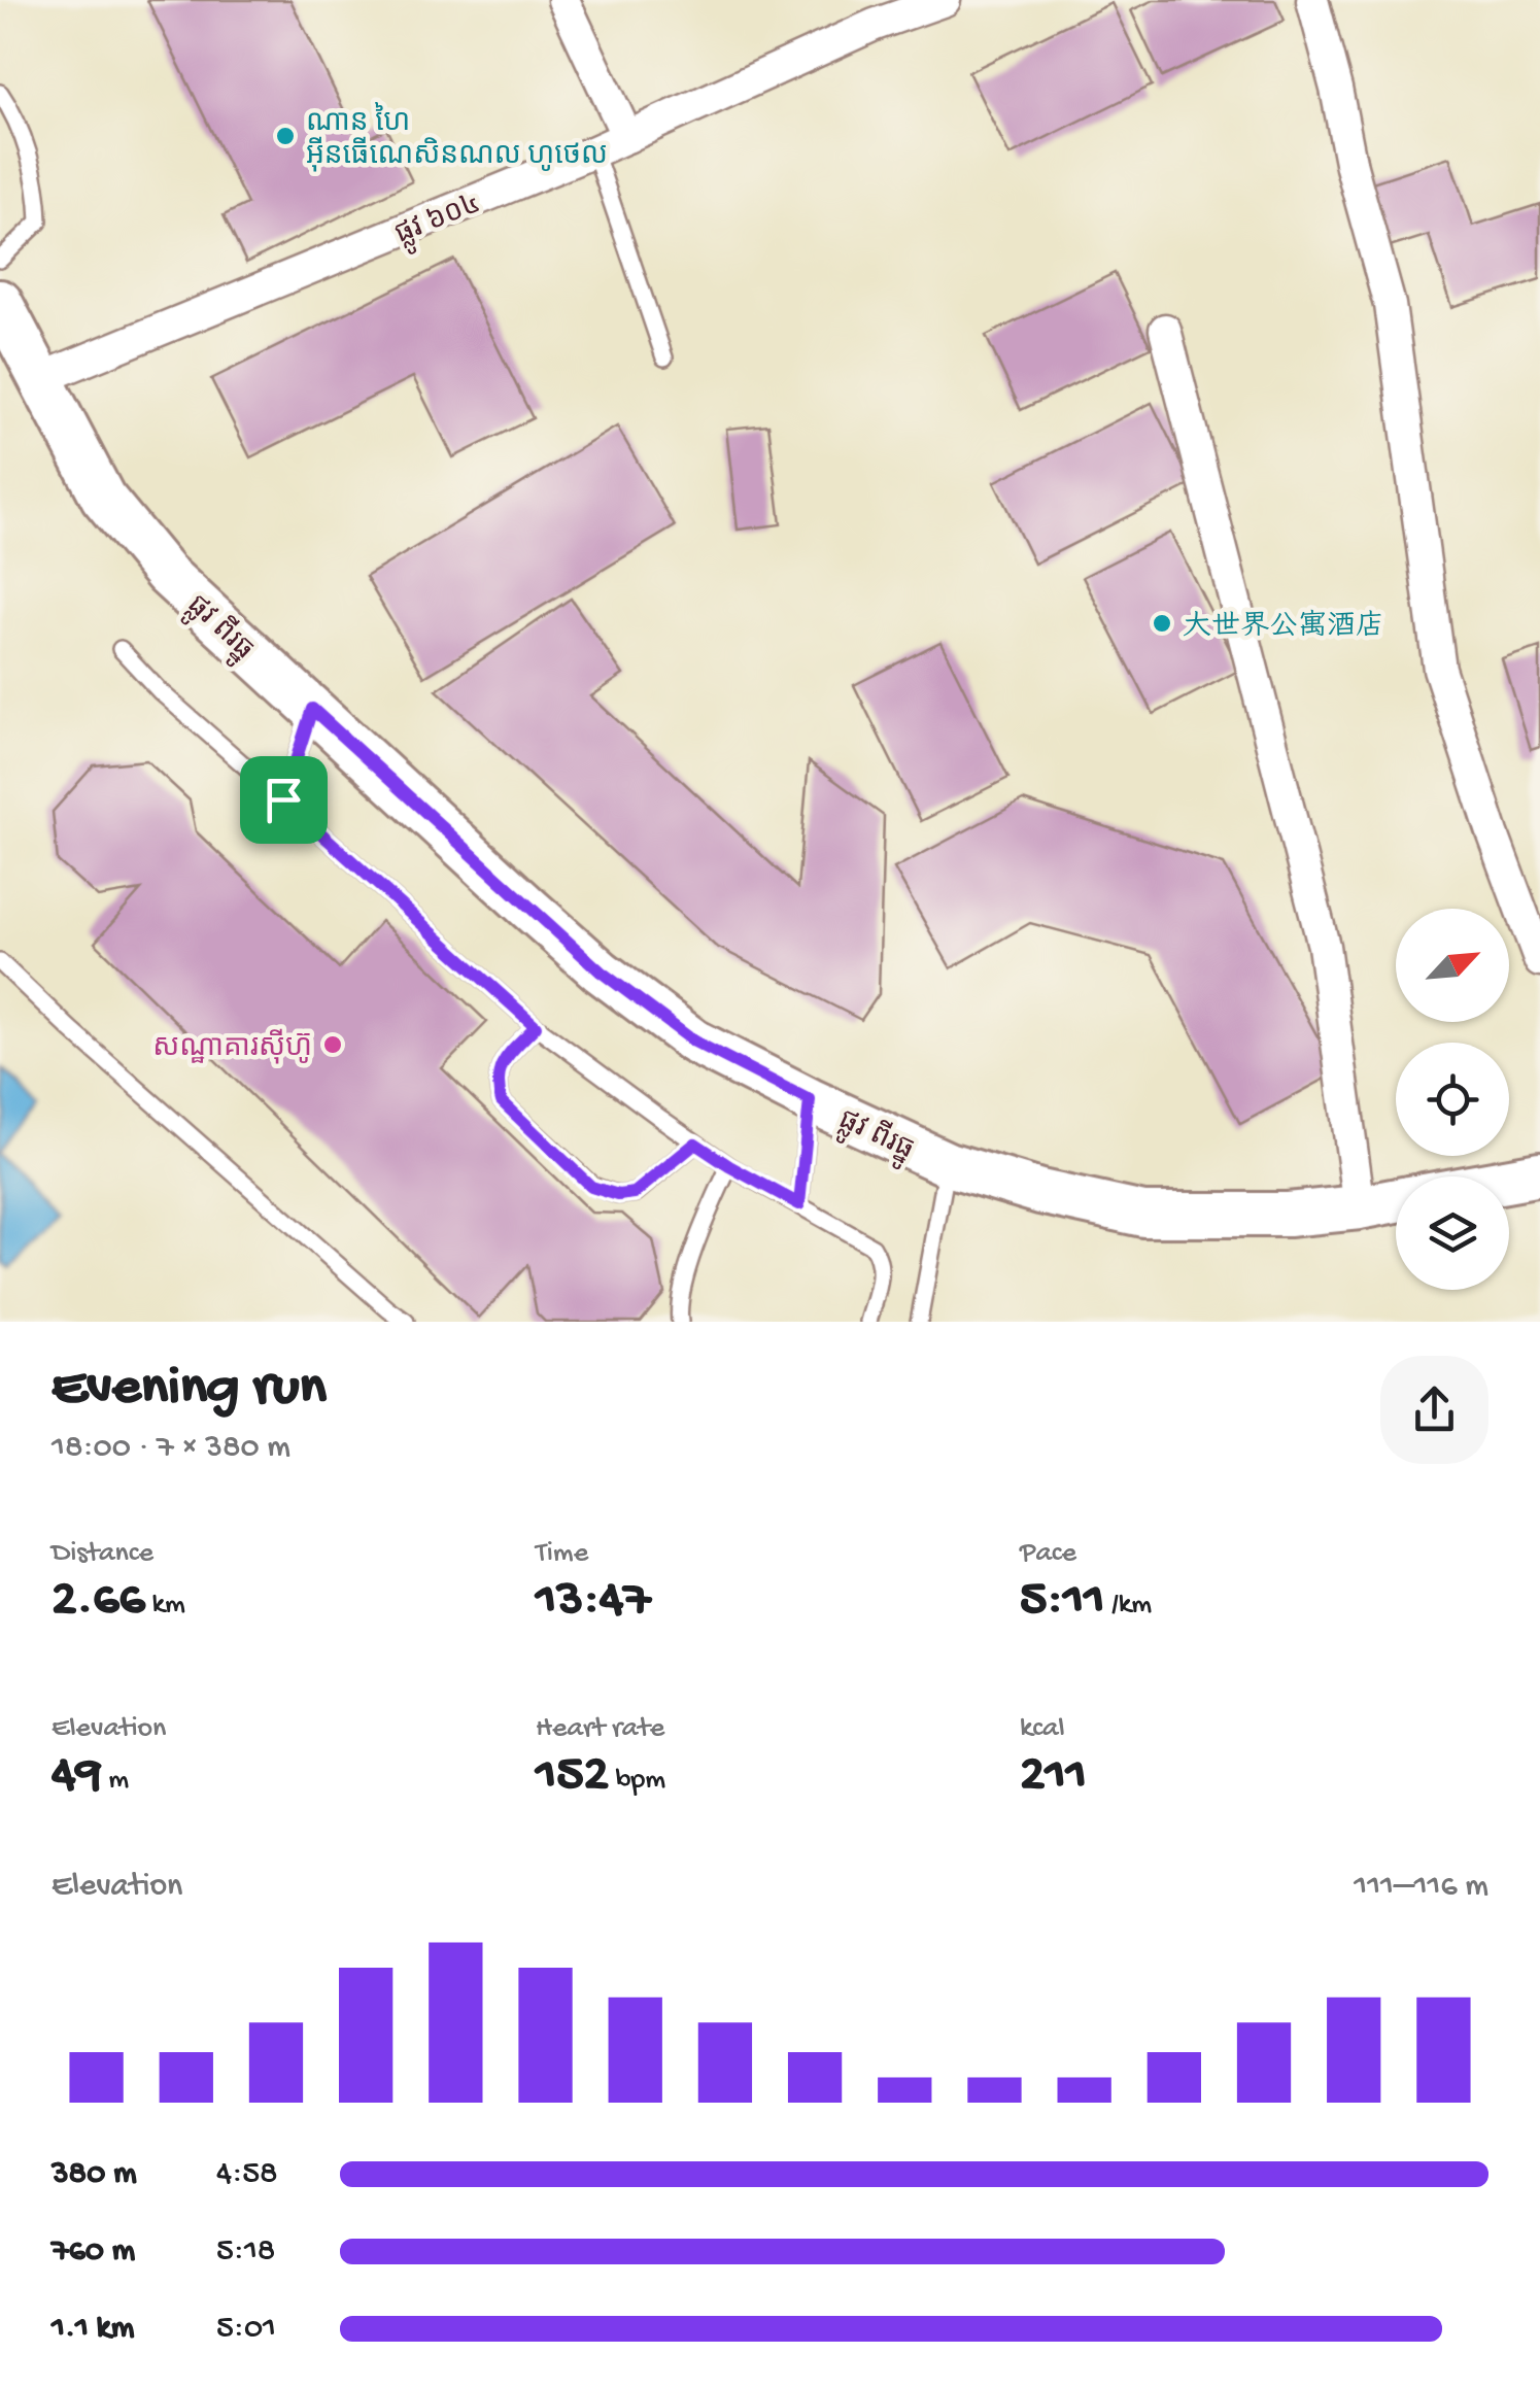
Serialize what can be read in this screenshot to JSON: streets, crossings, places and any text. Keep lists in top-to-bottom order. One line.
{"streets":{"main road":["ផ្លូវ ពីរធ្នូ"],"street":["ផ្លូវ ៦០៤"]},"crossings":[["ផ្លូវ ៦០៤","ផ្លូវ ពីរធ្នូ"]],"places":["ណាន ហៃ អ៊ីនធើណេសិនណល ហូថេល","大世界公寓酒店","សណ្ឋាគារស៊ីហ៊ូ"],"north":"top right","page":{"heading":["Evening run","18:00 · 7 × 380 m"],"stats":[["Distance","2.66 km"],["Time","13:47"],["Pace","5:11 /km"],["Elevation","49 m"],["Heart rate","152 bpm"],["kcal","211"]],"chart":["Elevation","111–116 m"],"list":[{"name":"380 m","note":"4:58"},{"name":"760 m","note":"5:18"},{"name":"1.1 km","note":"5:01"}]}}
